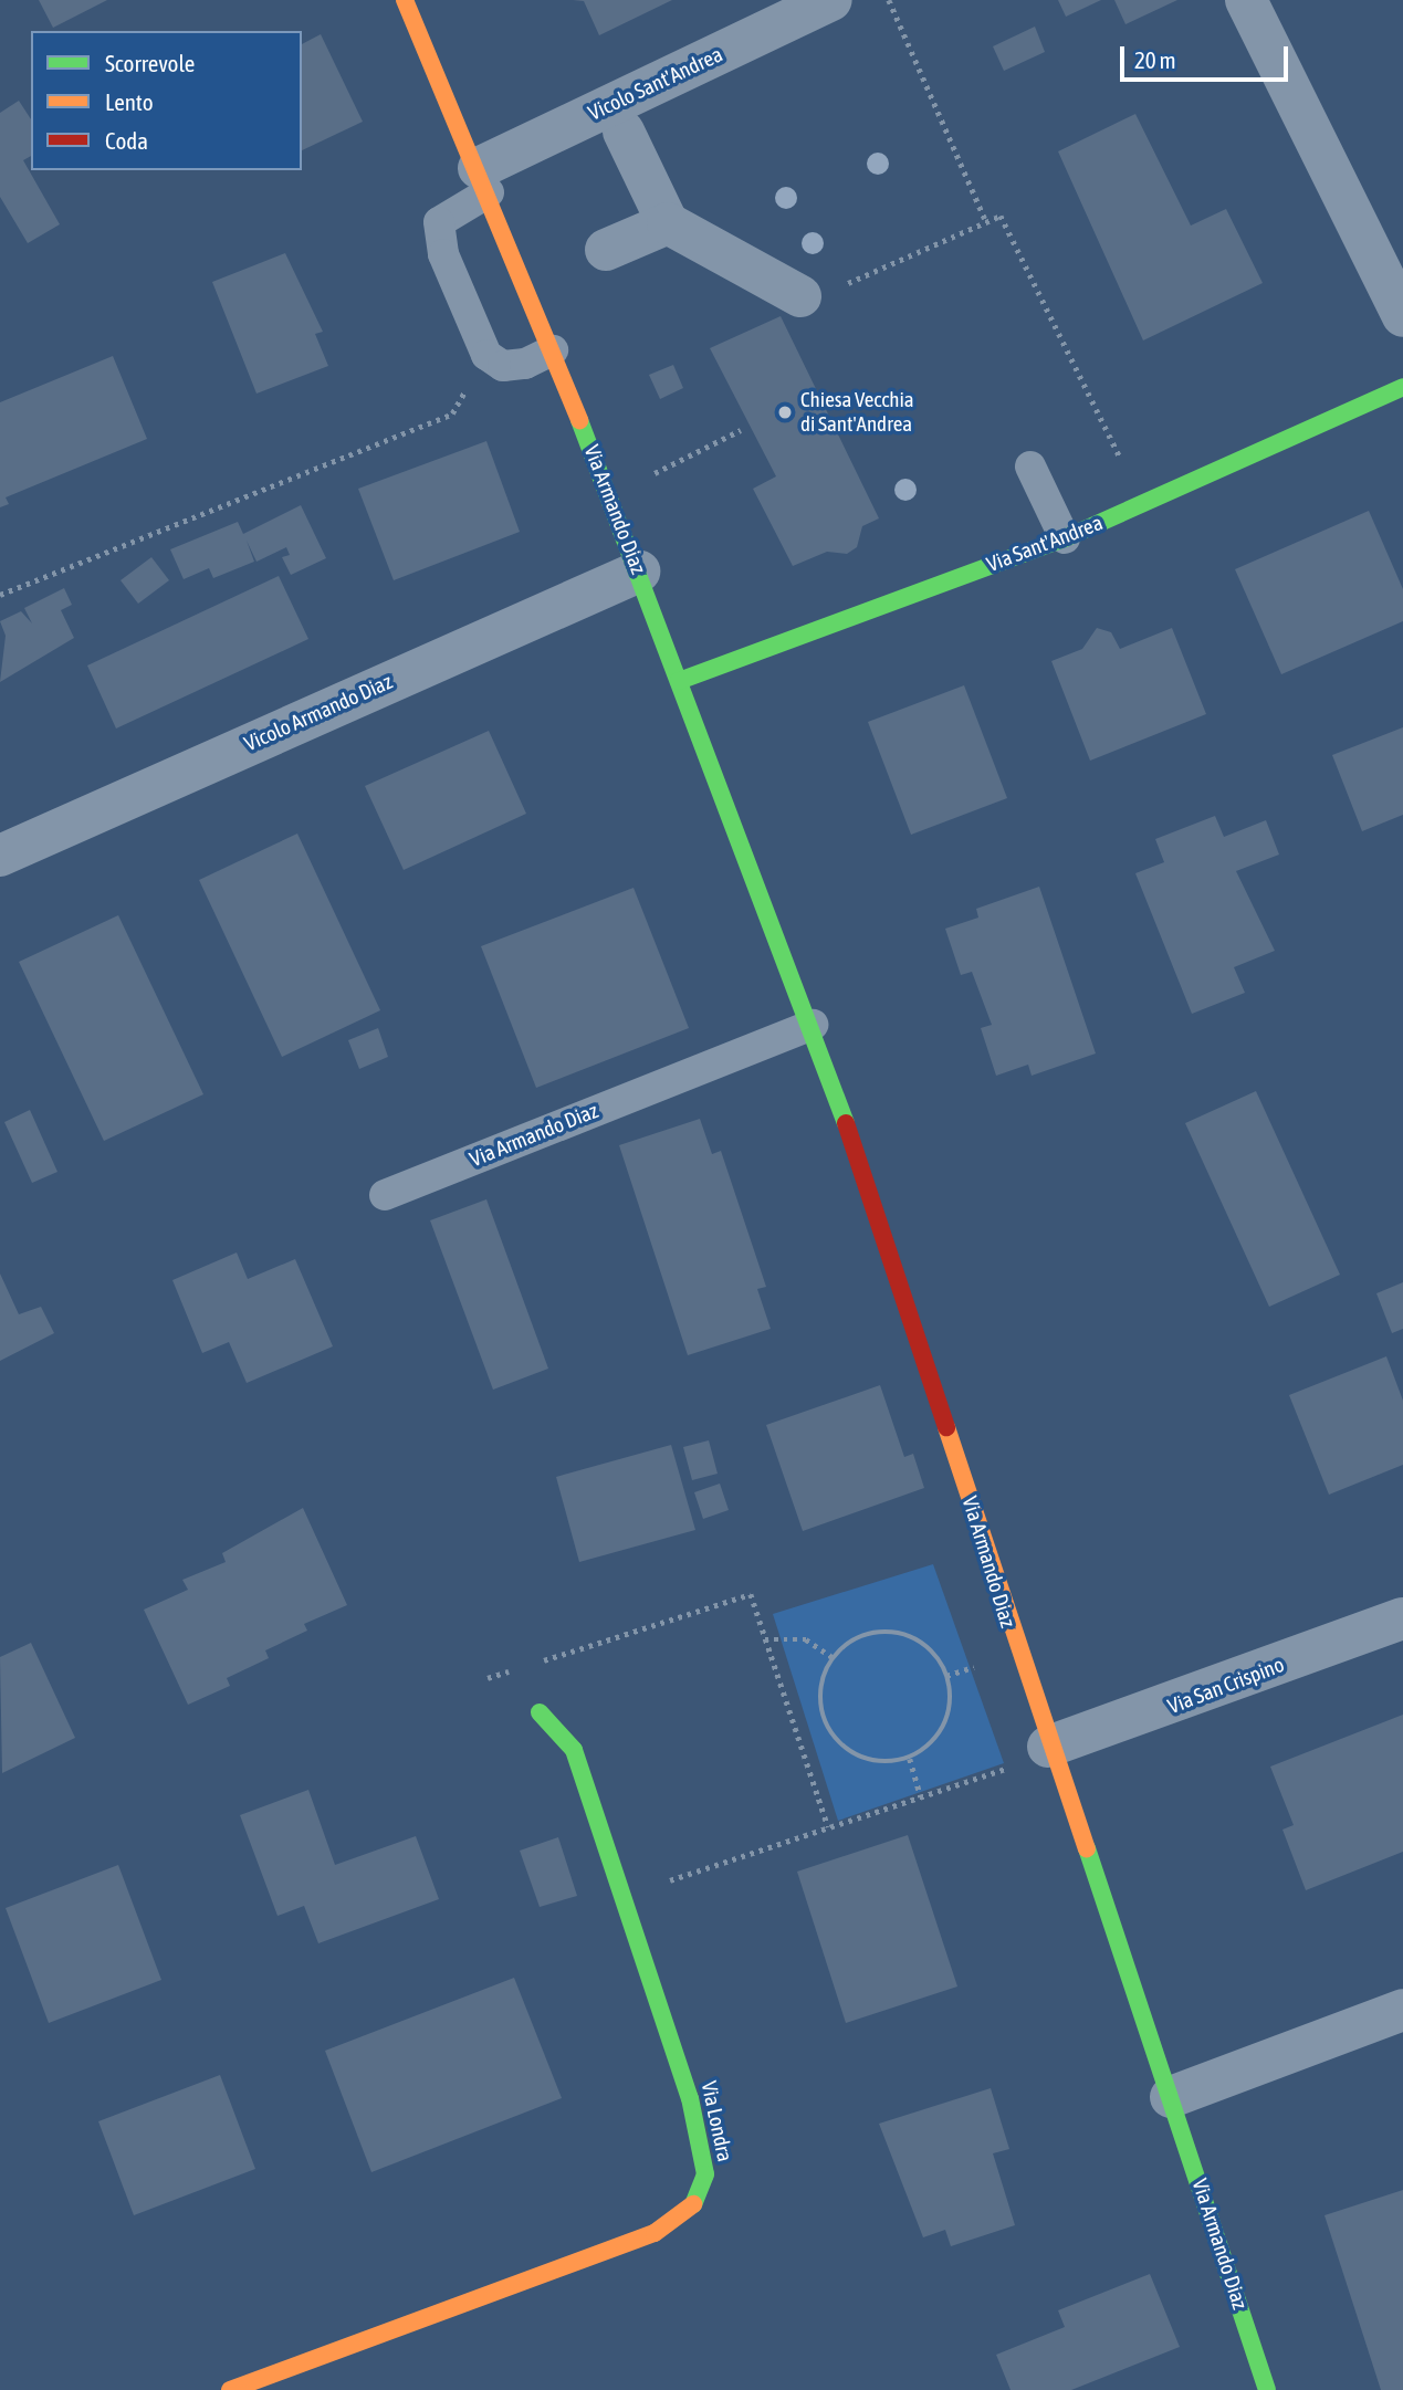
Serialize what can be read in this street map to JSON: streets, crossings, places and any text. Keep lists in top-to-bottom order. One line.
{"streets":{"street":["Vicolo Sant'Andrea","Via Armando Diaz","Via Sant'Andrea","Vicolo Armando Diaz","Via San Crispino","Via Londra"]},"crossings":[["Vicolo Sant'Andrea","Via Armando Diaz"],["Via Armando Diaz","Via Sant'Andrea"],["Via Armando Diaz","Vicolo Armando Diaz"],["Via Armando Diaz","Via San Crispino"]],"places":["Chiesa Vecchia di Sant'Andrea"],"legend":["Scorrevole","Lento","Coda"],"scale_bar":"20 m"}
